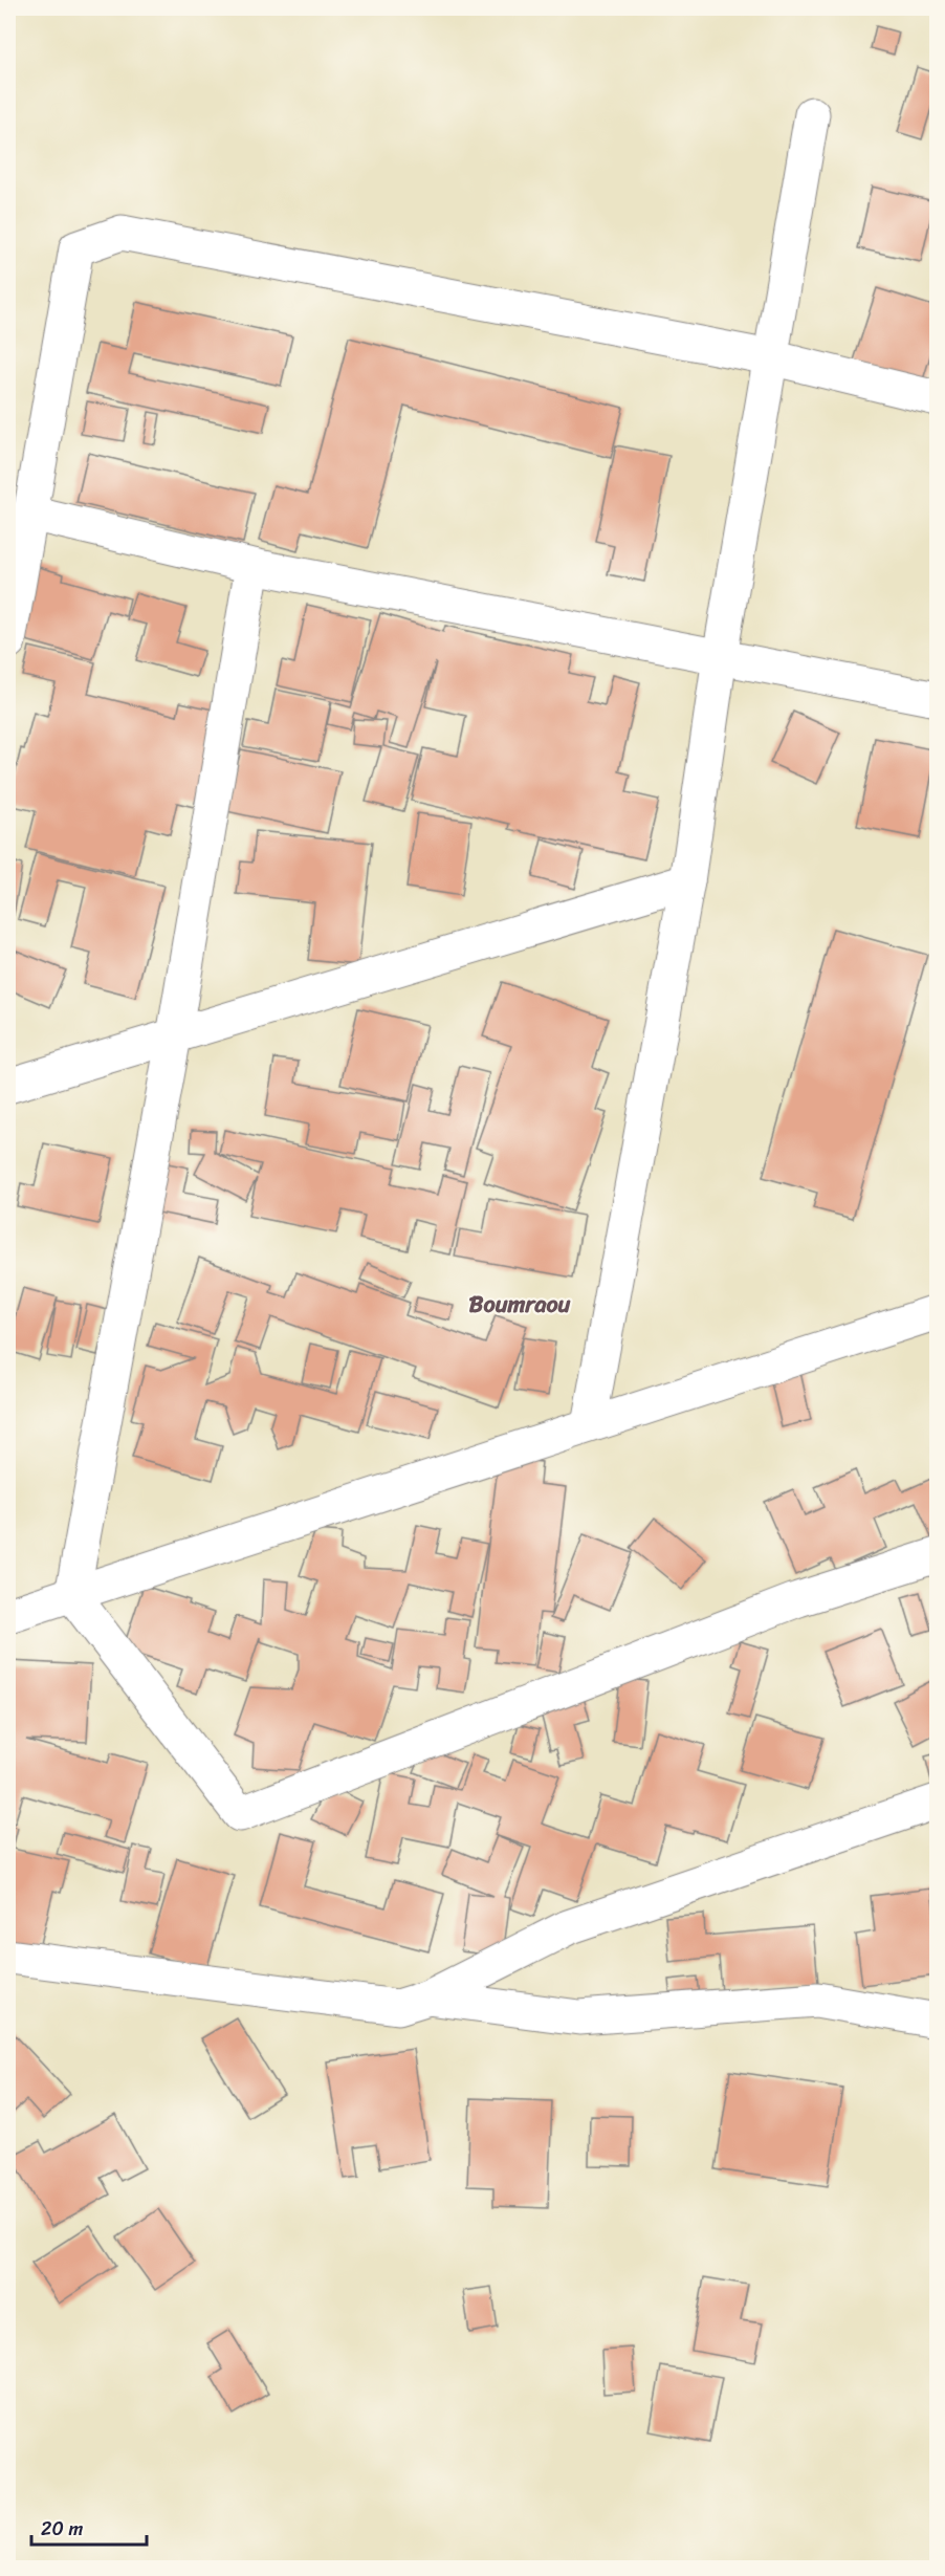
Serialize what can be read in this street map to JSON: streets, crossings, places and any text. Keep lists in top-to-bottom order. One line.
{"districts":["Boumraou"],"scale_bar":"20 m"}
